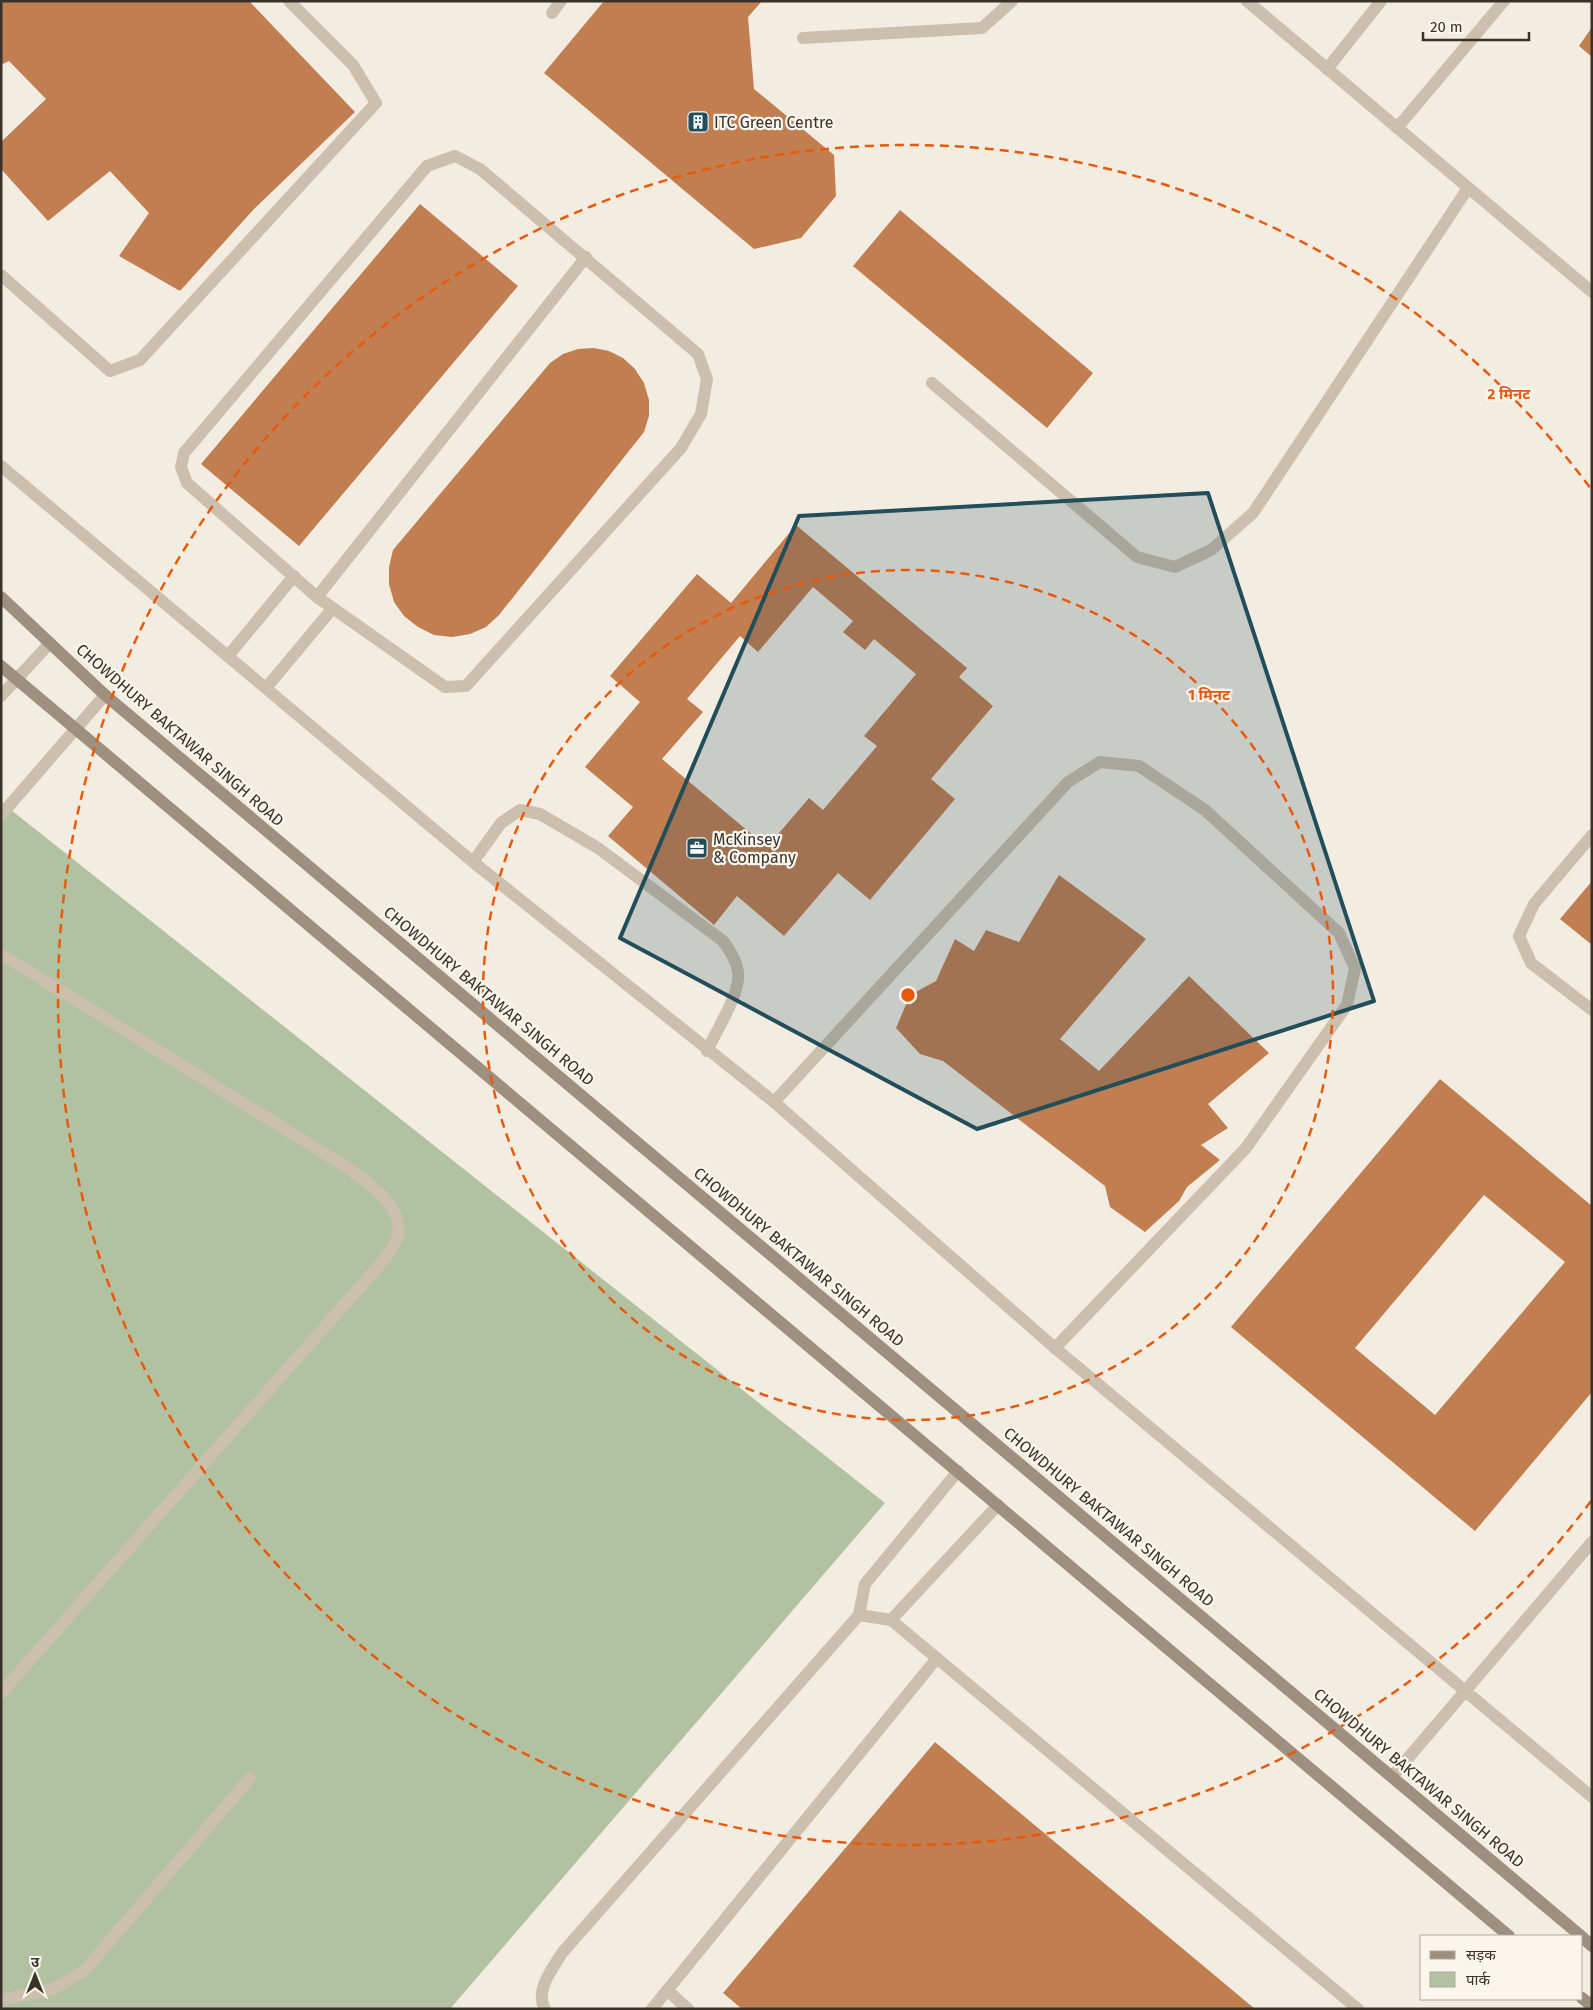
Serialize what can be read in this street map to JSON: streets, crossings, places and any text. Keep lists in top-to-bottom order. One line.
{"streets":{"main road":["CHOWDHURY BAKTAWAR SINGH ROAD"]},"places":{"building":["ITC Green Centre"],"office":["McKinsey & Company"]},"legend":["सड़क","पार्क"],"scale_bar":"20 m","north":"top","rings":["2 मिनट","1 मिनट"]}
